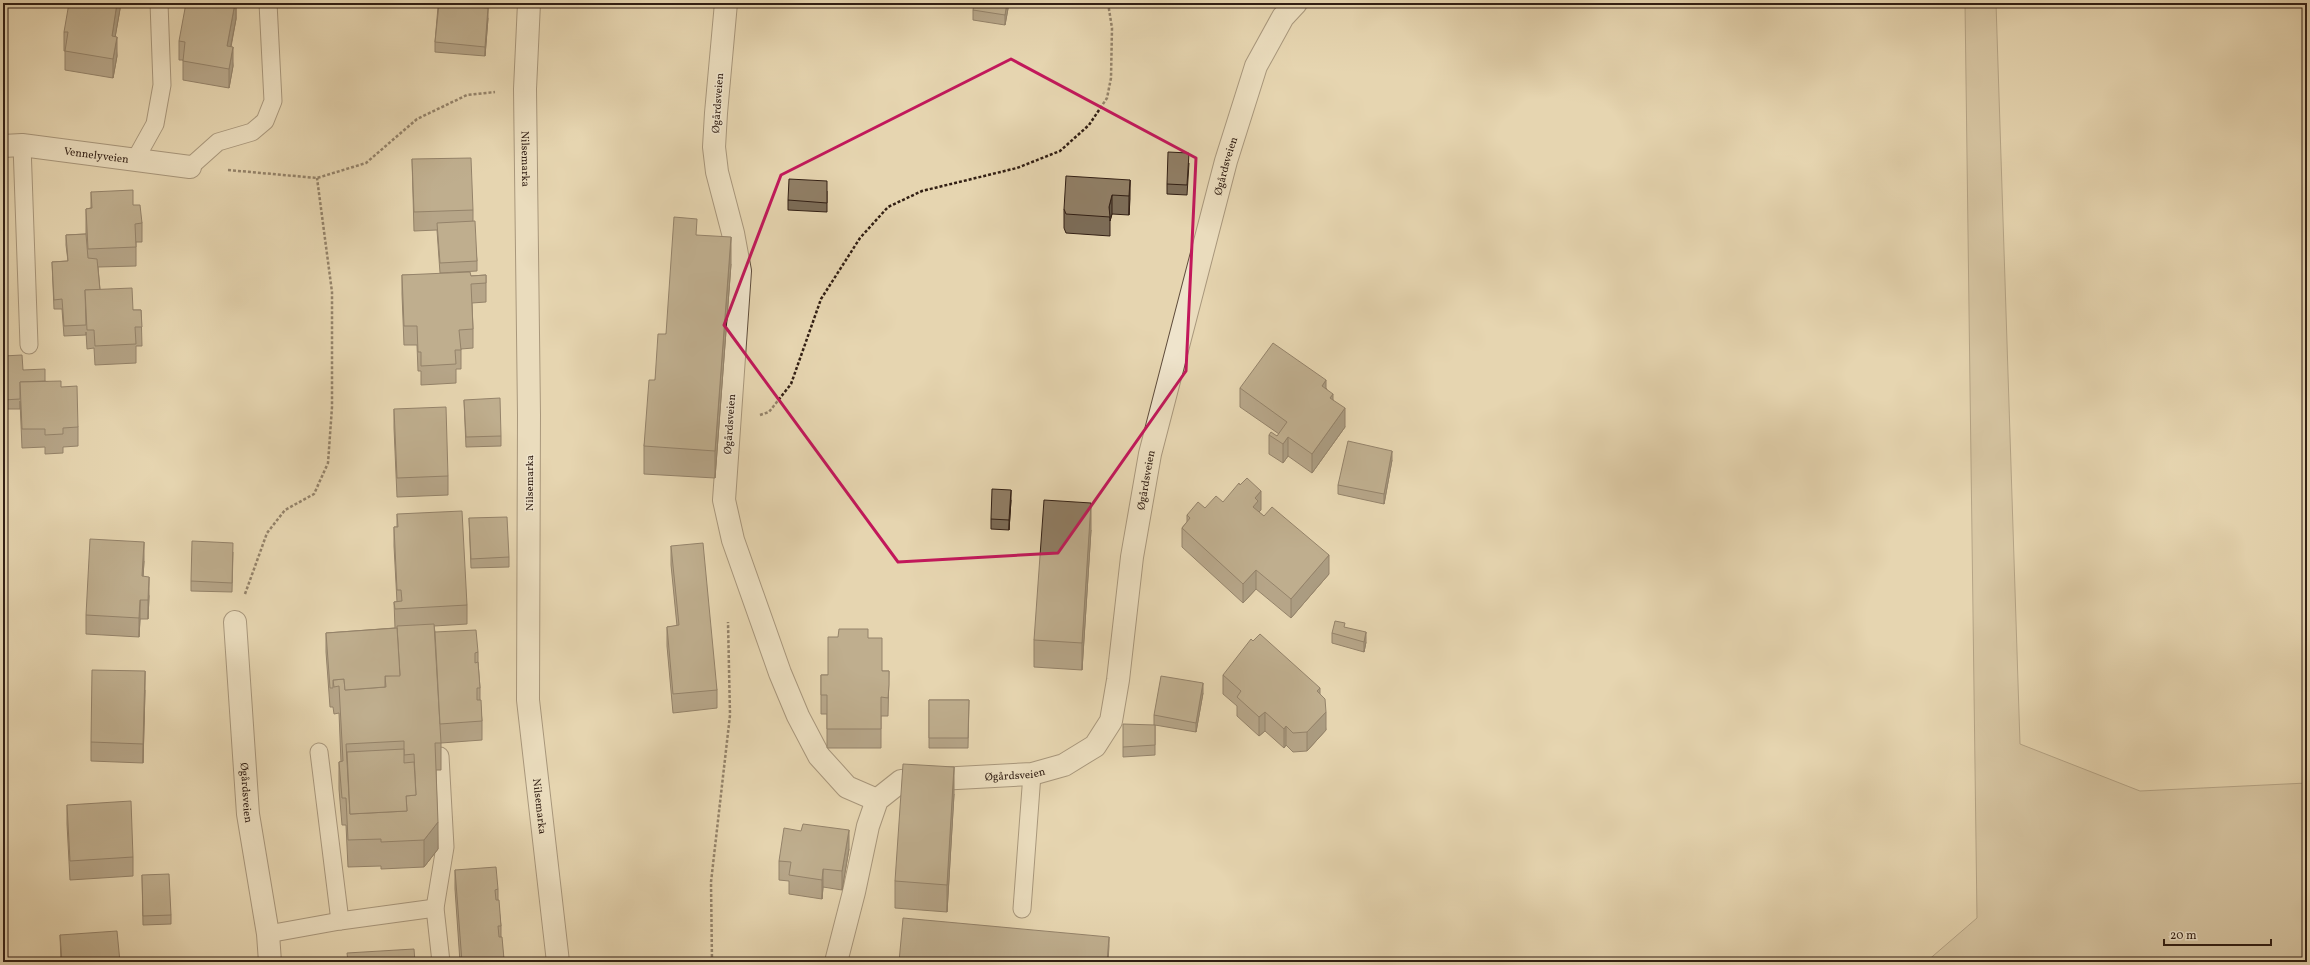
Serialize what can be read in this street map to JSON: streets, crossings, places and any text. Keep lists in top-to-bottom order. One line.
{"streets":{"street":["Øgårdsveien","Vennelyveien","Nilsemarka"]},"scale_bar":"20 m"}
